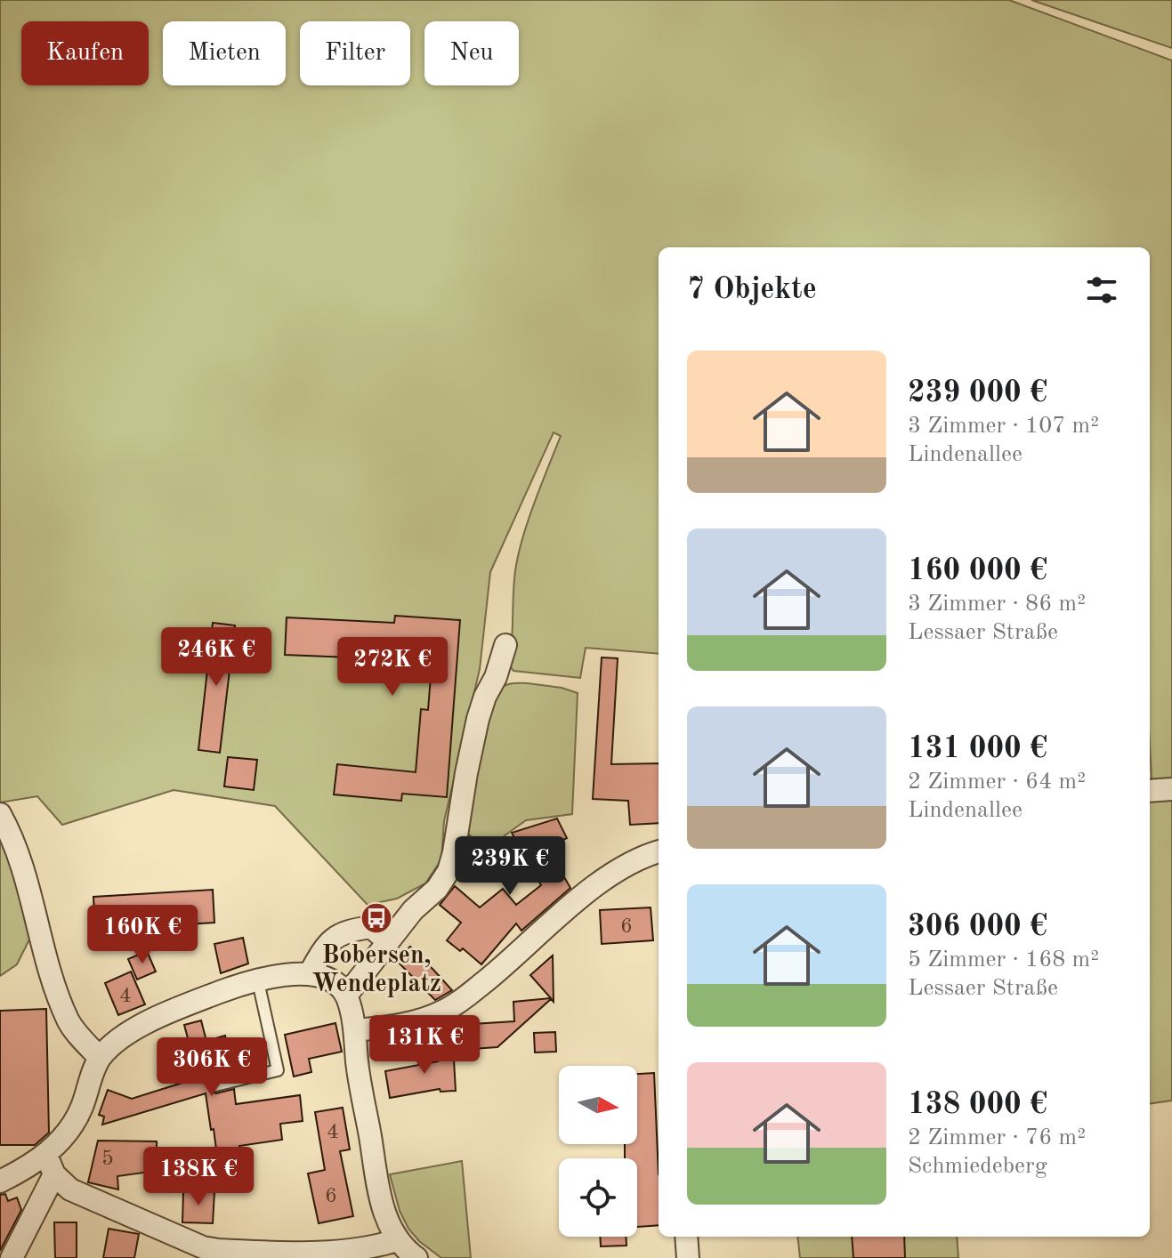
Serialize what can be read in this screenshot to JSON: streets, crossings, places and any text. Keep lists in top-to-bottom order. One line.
{"places":{"bus stop":["Bobersen, Wendeplatz"]},"house_numbers":["6","4","4","5","6"],"north":"right","page":{"chip":["Kaufen","Mieten","Filter","Neu"],"heading":"7 Objekte","list":[{"name":"239 000 €","note":"3 Zimmer · 107 m² · Lindenallee"},{"name":"160 000 €","note":"3 Zimmer · 86 m² · Lessaer Straße"},{"name":"131 000 €","note":"2 Zimmer · 64 m² · Lindenallee"},{"name":"306 000 €","note":"5 Zimmer · 168 m² · Lessaer Straße"},{"name":"138 000 €","note":"2 Zimmer · 76 m² · Schmiedeberg"}],"price":["246K €","272K €","239K €","160K €","131K €","306K €","138K €"]}}
